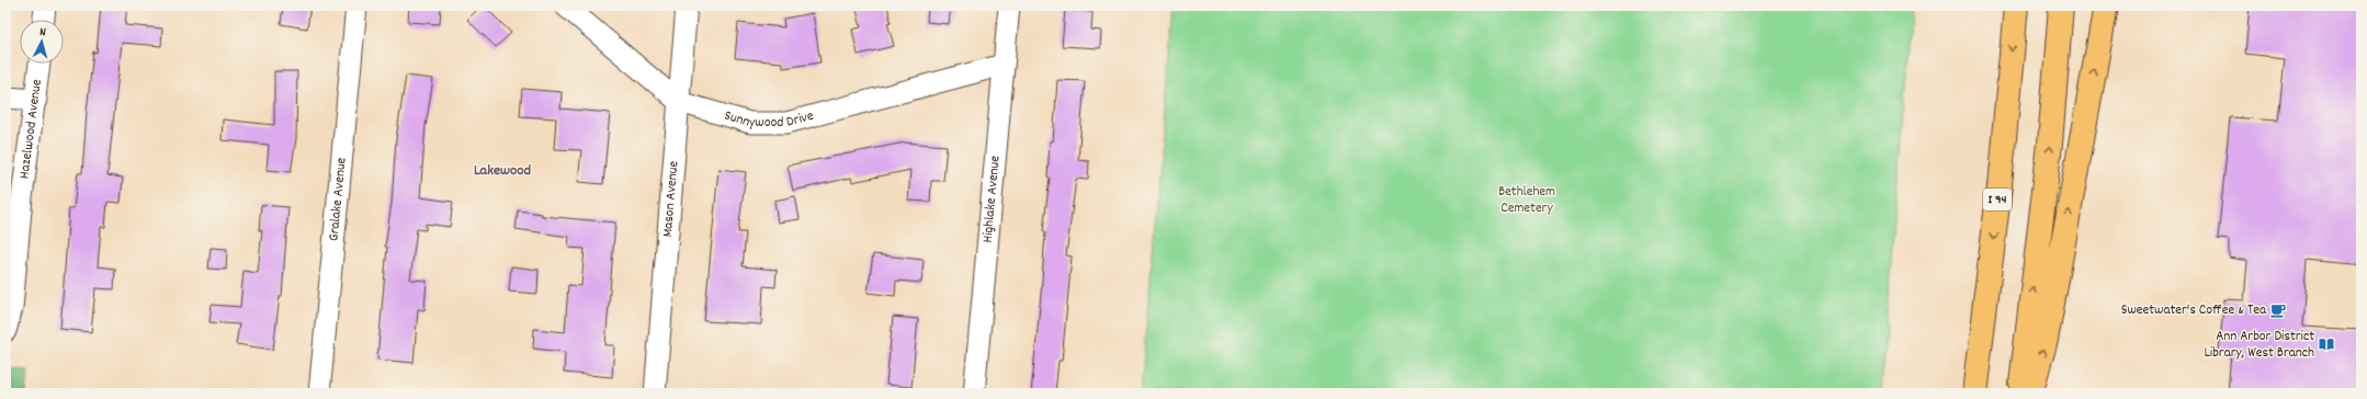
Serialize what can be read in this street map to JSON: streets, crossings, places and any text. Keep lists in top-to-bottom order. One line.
{"streets":{"highway":["I 94"],"street":["Sunnywood Drive","Hazelwood Avenue","Gralake Avenue","Mason Avenue","Highlake Avenue"]},"crossings":[["Sunnywood Drive","Mason Avenue"],["Sunnywood Drive","Highlake Avenue"]],"districts":["Lakewood"],"parks":["Bethlehem Cemetery"],"places":{"cafe":["Sweetwater's Coffee & Tea"],"library":["Ann Arbor District Library, West Branch"]},"north":"top"}
